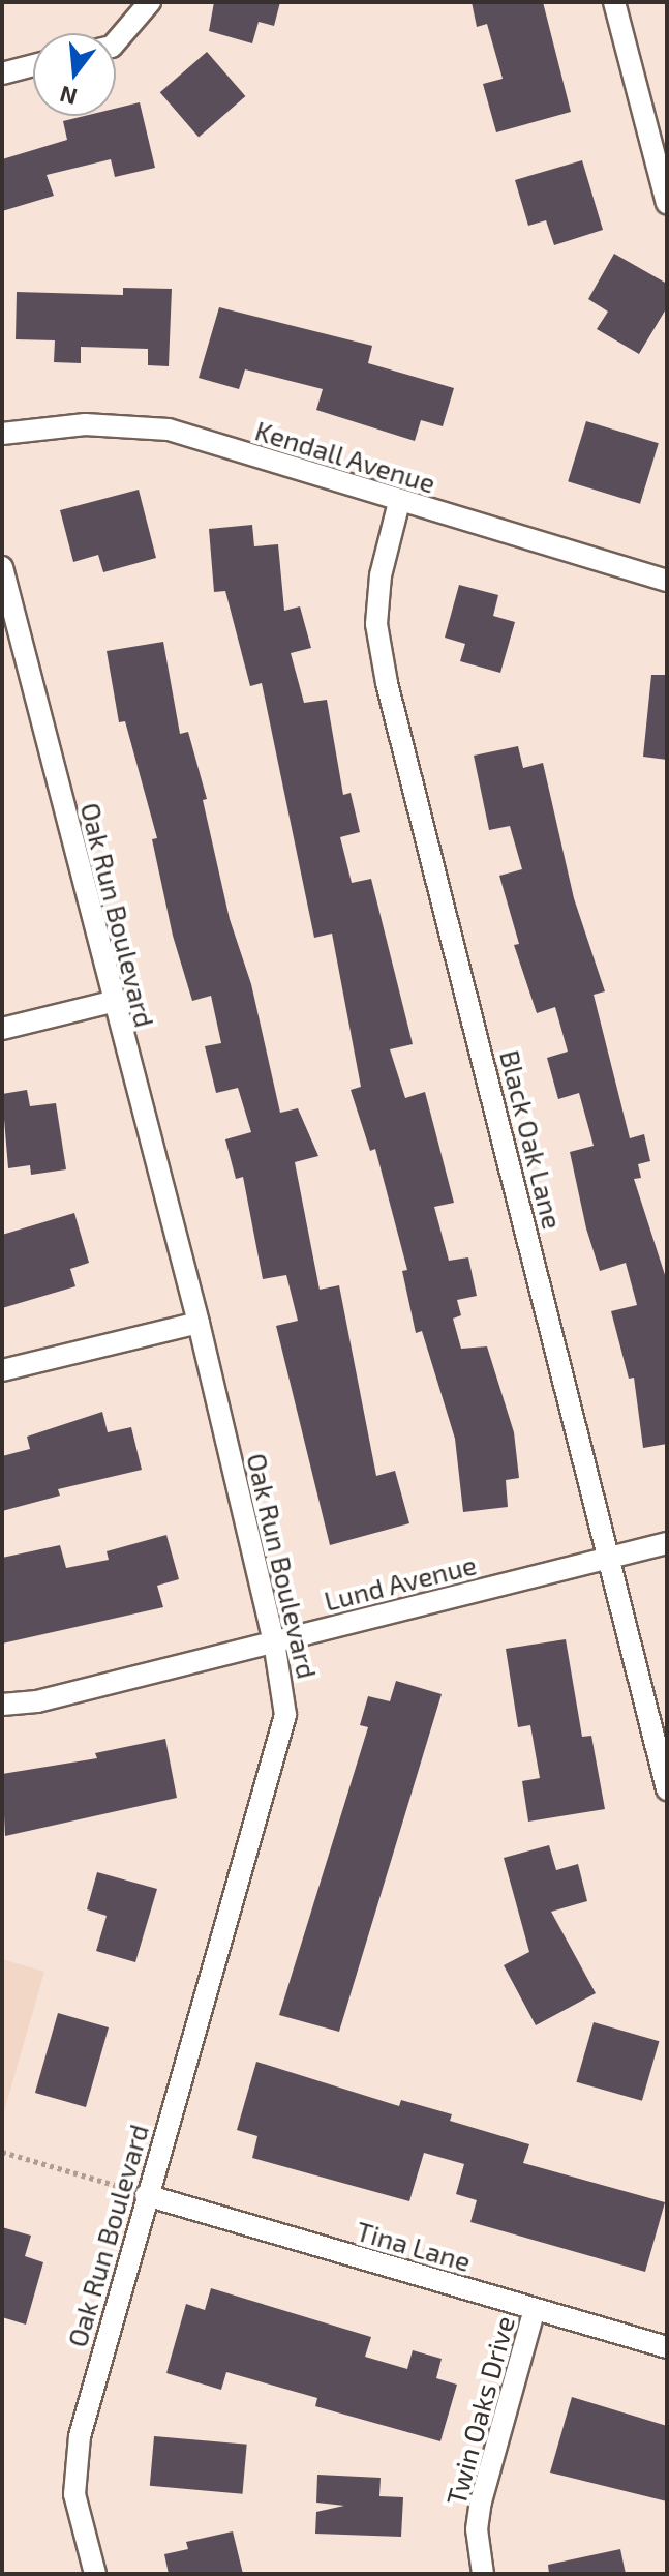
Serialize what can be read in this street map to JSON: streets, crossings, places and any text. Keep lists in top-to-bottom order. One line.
{"streets":{"street":["Kendall Avenue","Oak Run Boulevard","Black Oak Lane","Lund Avenue","Tina Lane","Twin Oaks Drive"]},"crossings":[["Kendall Avenue","Black Oak Lane"],["Oak Run Boulevard","Lund Avenue"],["Oak Run Boulevard","Tina Lane"],["Black Oak Lane","Lund Avenue"],["Tina Lane","Twin Oaks Drive"]],"north":"bottom"}
